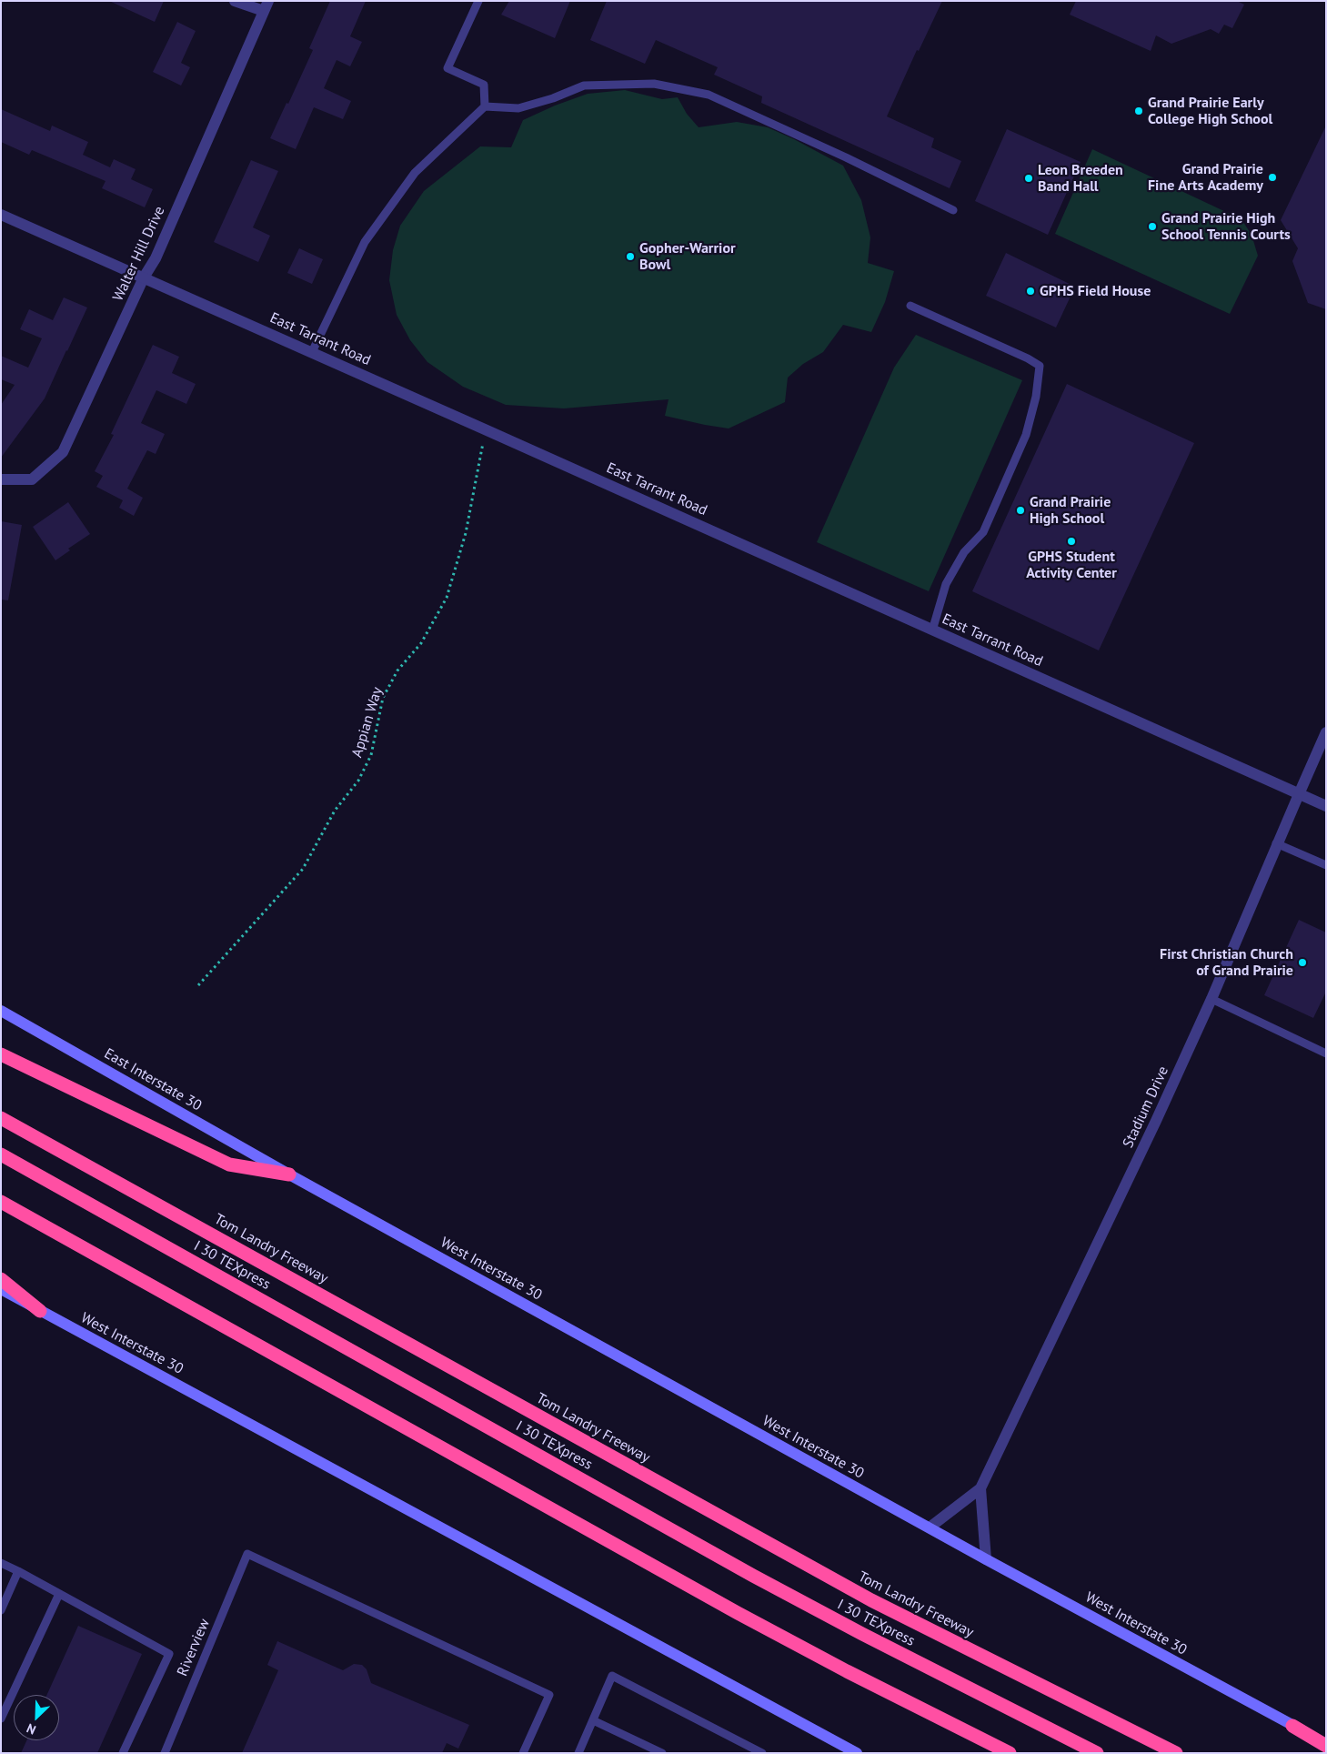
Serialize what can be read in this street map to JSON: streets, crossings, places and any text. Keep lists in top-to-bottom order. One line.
{"streets":{"highway":["Tom Landry Freeway","I 30 TEXpress"],"main road":["East Interstate 30","West Interstate 30"],"street":["Walter Hill Drive","East Tarrant Road","Stadium Drive"],"lane":["Riverview"],"path":["Appian Way"]},"crossings":[["Walter Hill Drive","East Tarrant Road"],["East Tarrant Road","Appian Way"],["East Tarrant Road","Stadium Drive"],["East Interstate 30","West Interstate 30"],["Stadium Drive","West Interstate 30"]],"places":["Grand Prairie Early College High School","Grand Prairie Fine Arts Academy","Leon Breeden Band Hall","Grand Prairie High School Tennis Courts","Gopher-Warrior Bowl","GPHS Field House","Grand Prairie High School","GPHS Student Activity Center","First Christian Church of Grand Prairie"],"north":"bottom left"}
